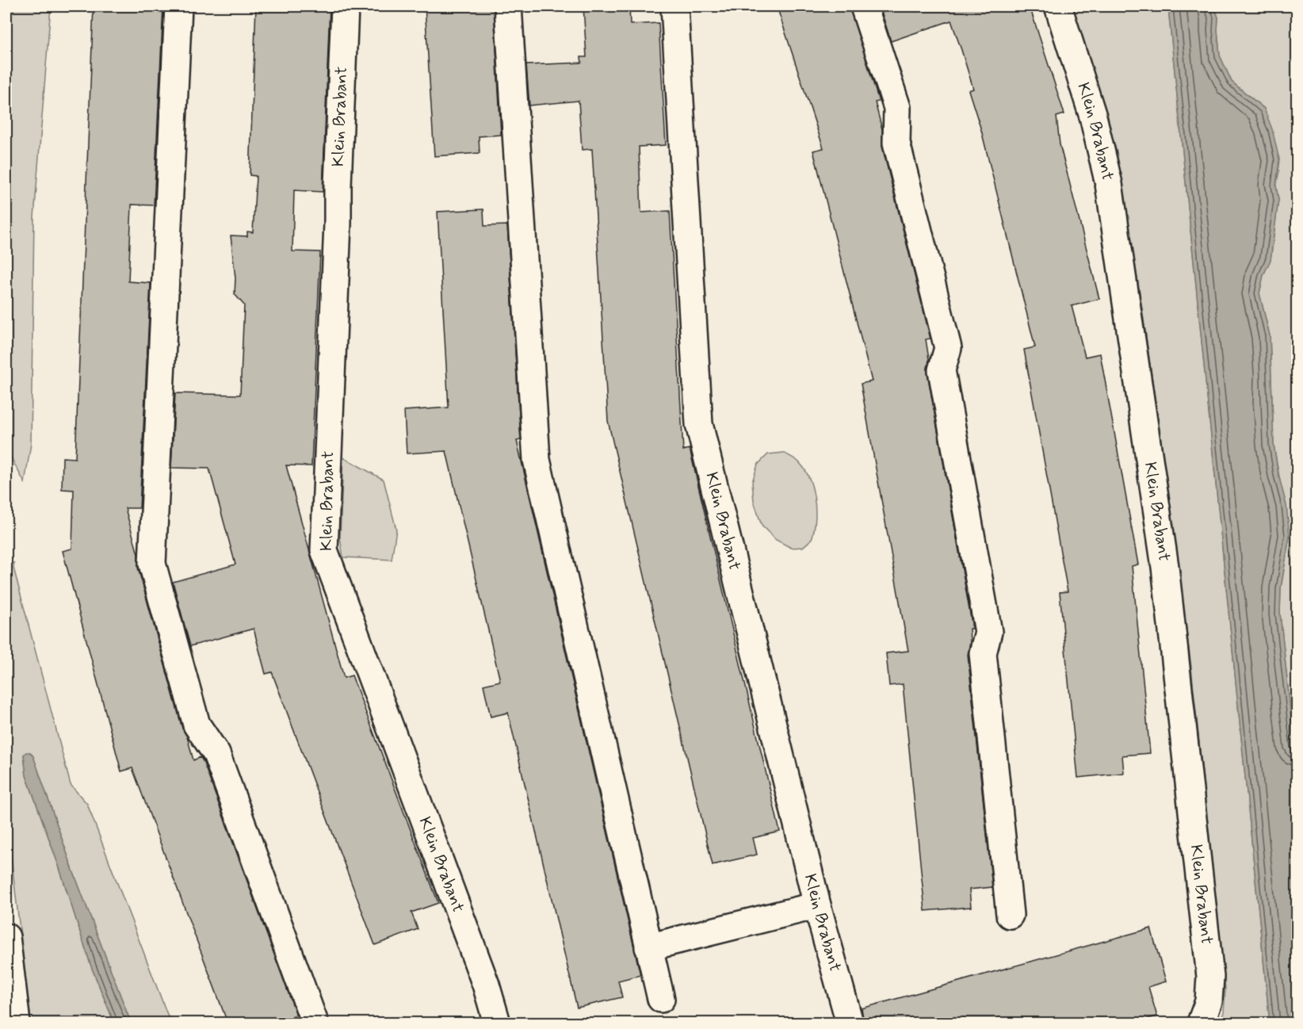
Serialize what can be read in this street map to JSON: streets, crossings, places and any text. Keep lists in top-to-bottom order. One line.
{"streets":{"street":["Klein Brabant"]}}
